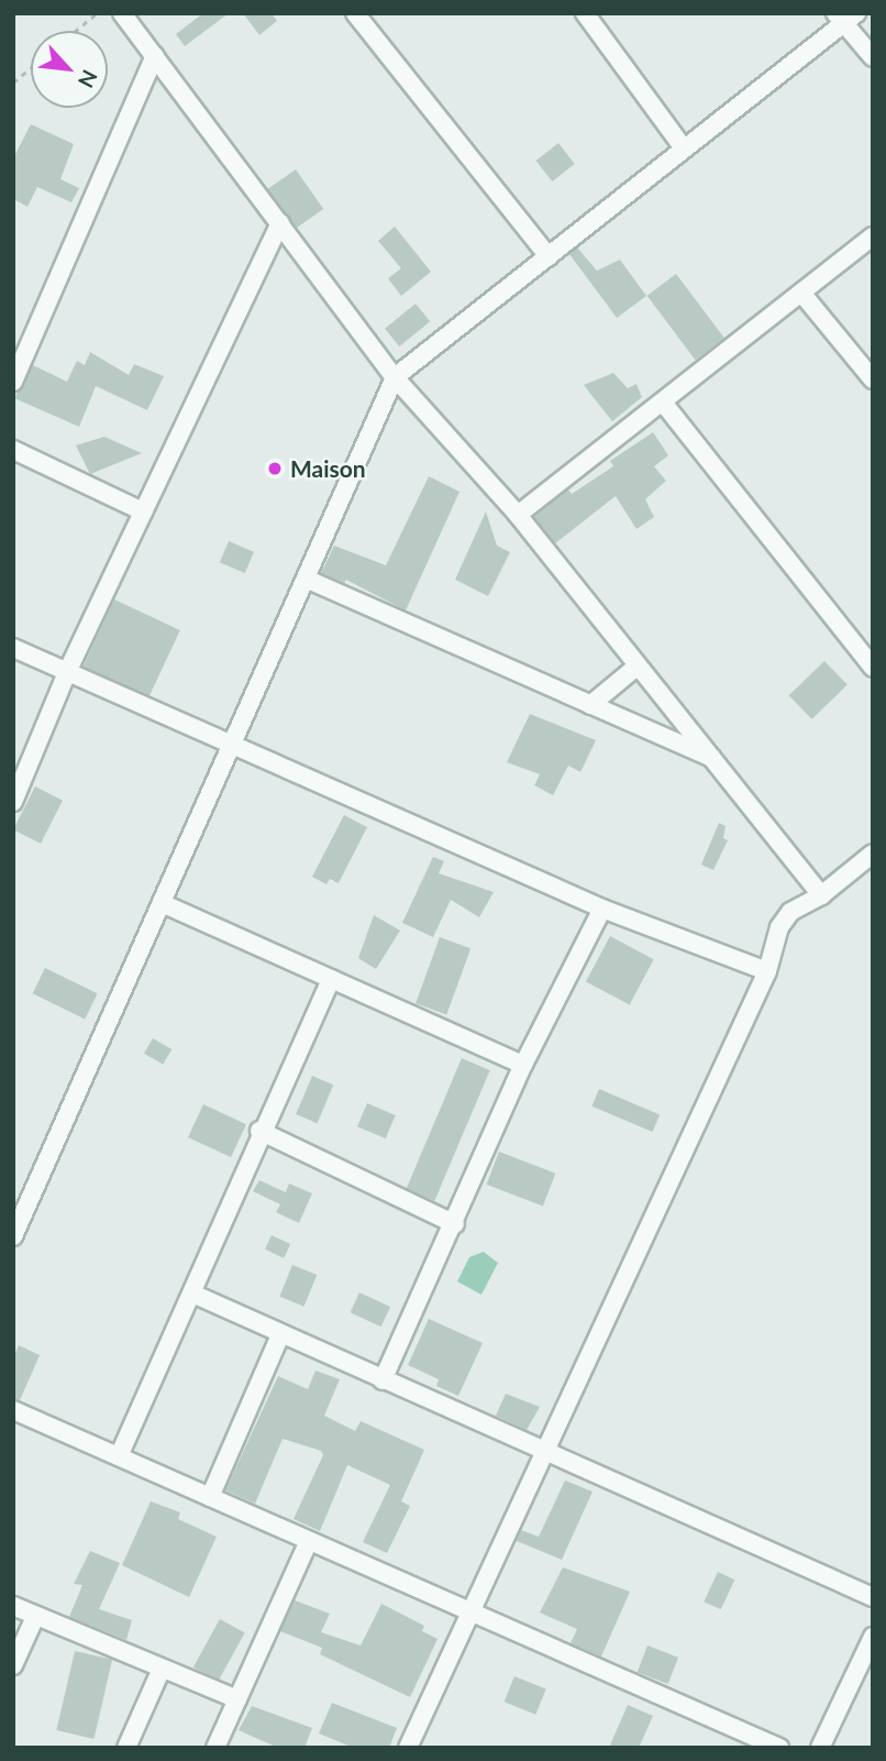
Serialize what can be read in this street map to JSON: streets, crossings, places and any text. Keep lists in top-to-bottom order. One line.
{"places":["Maison"],"north":"bottom right"}
